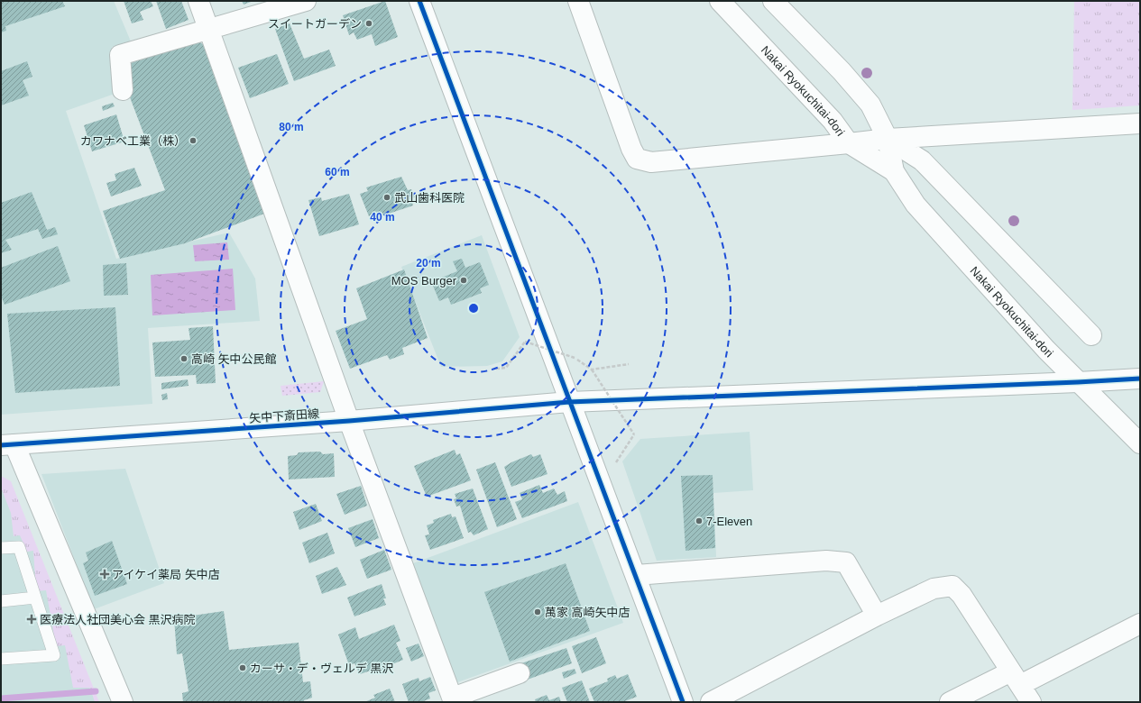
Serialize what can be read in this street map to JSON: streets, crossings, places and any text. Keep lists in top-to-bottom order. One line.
{"streets":{"street":["Nakai Ryokuchitai-dori","矢中下斎田線"]},"crossings":[["Nakai Ryokuchitai-dori","矢中下斎田線"]],"places":{"other":["スイートガーデン","カワナベ工業（株）","武山歯科医院","MOS Burger","高崎 矢中公民館","7-Eleven","萬家 高崎矢中店","カーサ・デ・ヴェルデ 黒沢"],"health":["アイケイ薬局 矢中店","医療法人社団美心会 黒沢病院"]},"rings":["80 m","60 m","40 m","20 m"]}
